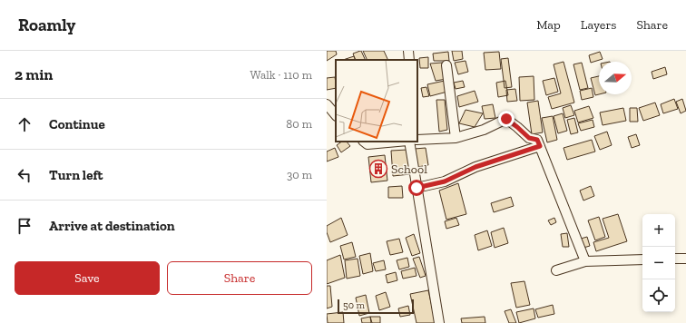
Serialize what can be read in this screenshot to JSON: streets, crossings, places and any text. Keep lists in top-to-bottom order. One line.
{"places":{"building":["School"]},"scale_bar":"50 m","north":"right","page":{"header":"Roamly","nav":["Map","Layers","Share"],"heading":["2 min","Walk · 110 m"],"list":[["Continue","80 m"],["Turn left","30 m"],"Arrive at destination"],"map_buttons":["+","−"],"buttons":["Save","Share"],"scale":"50 m"}}
